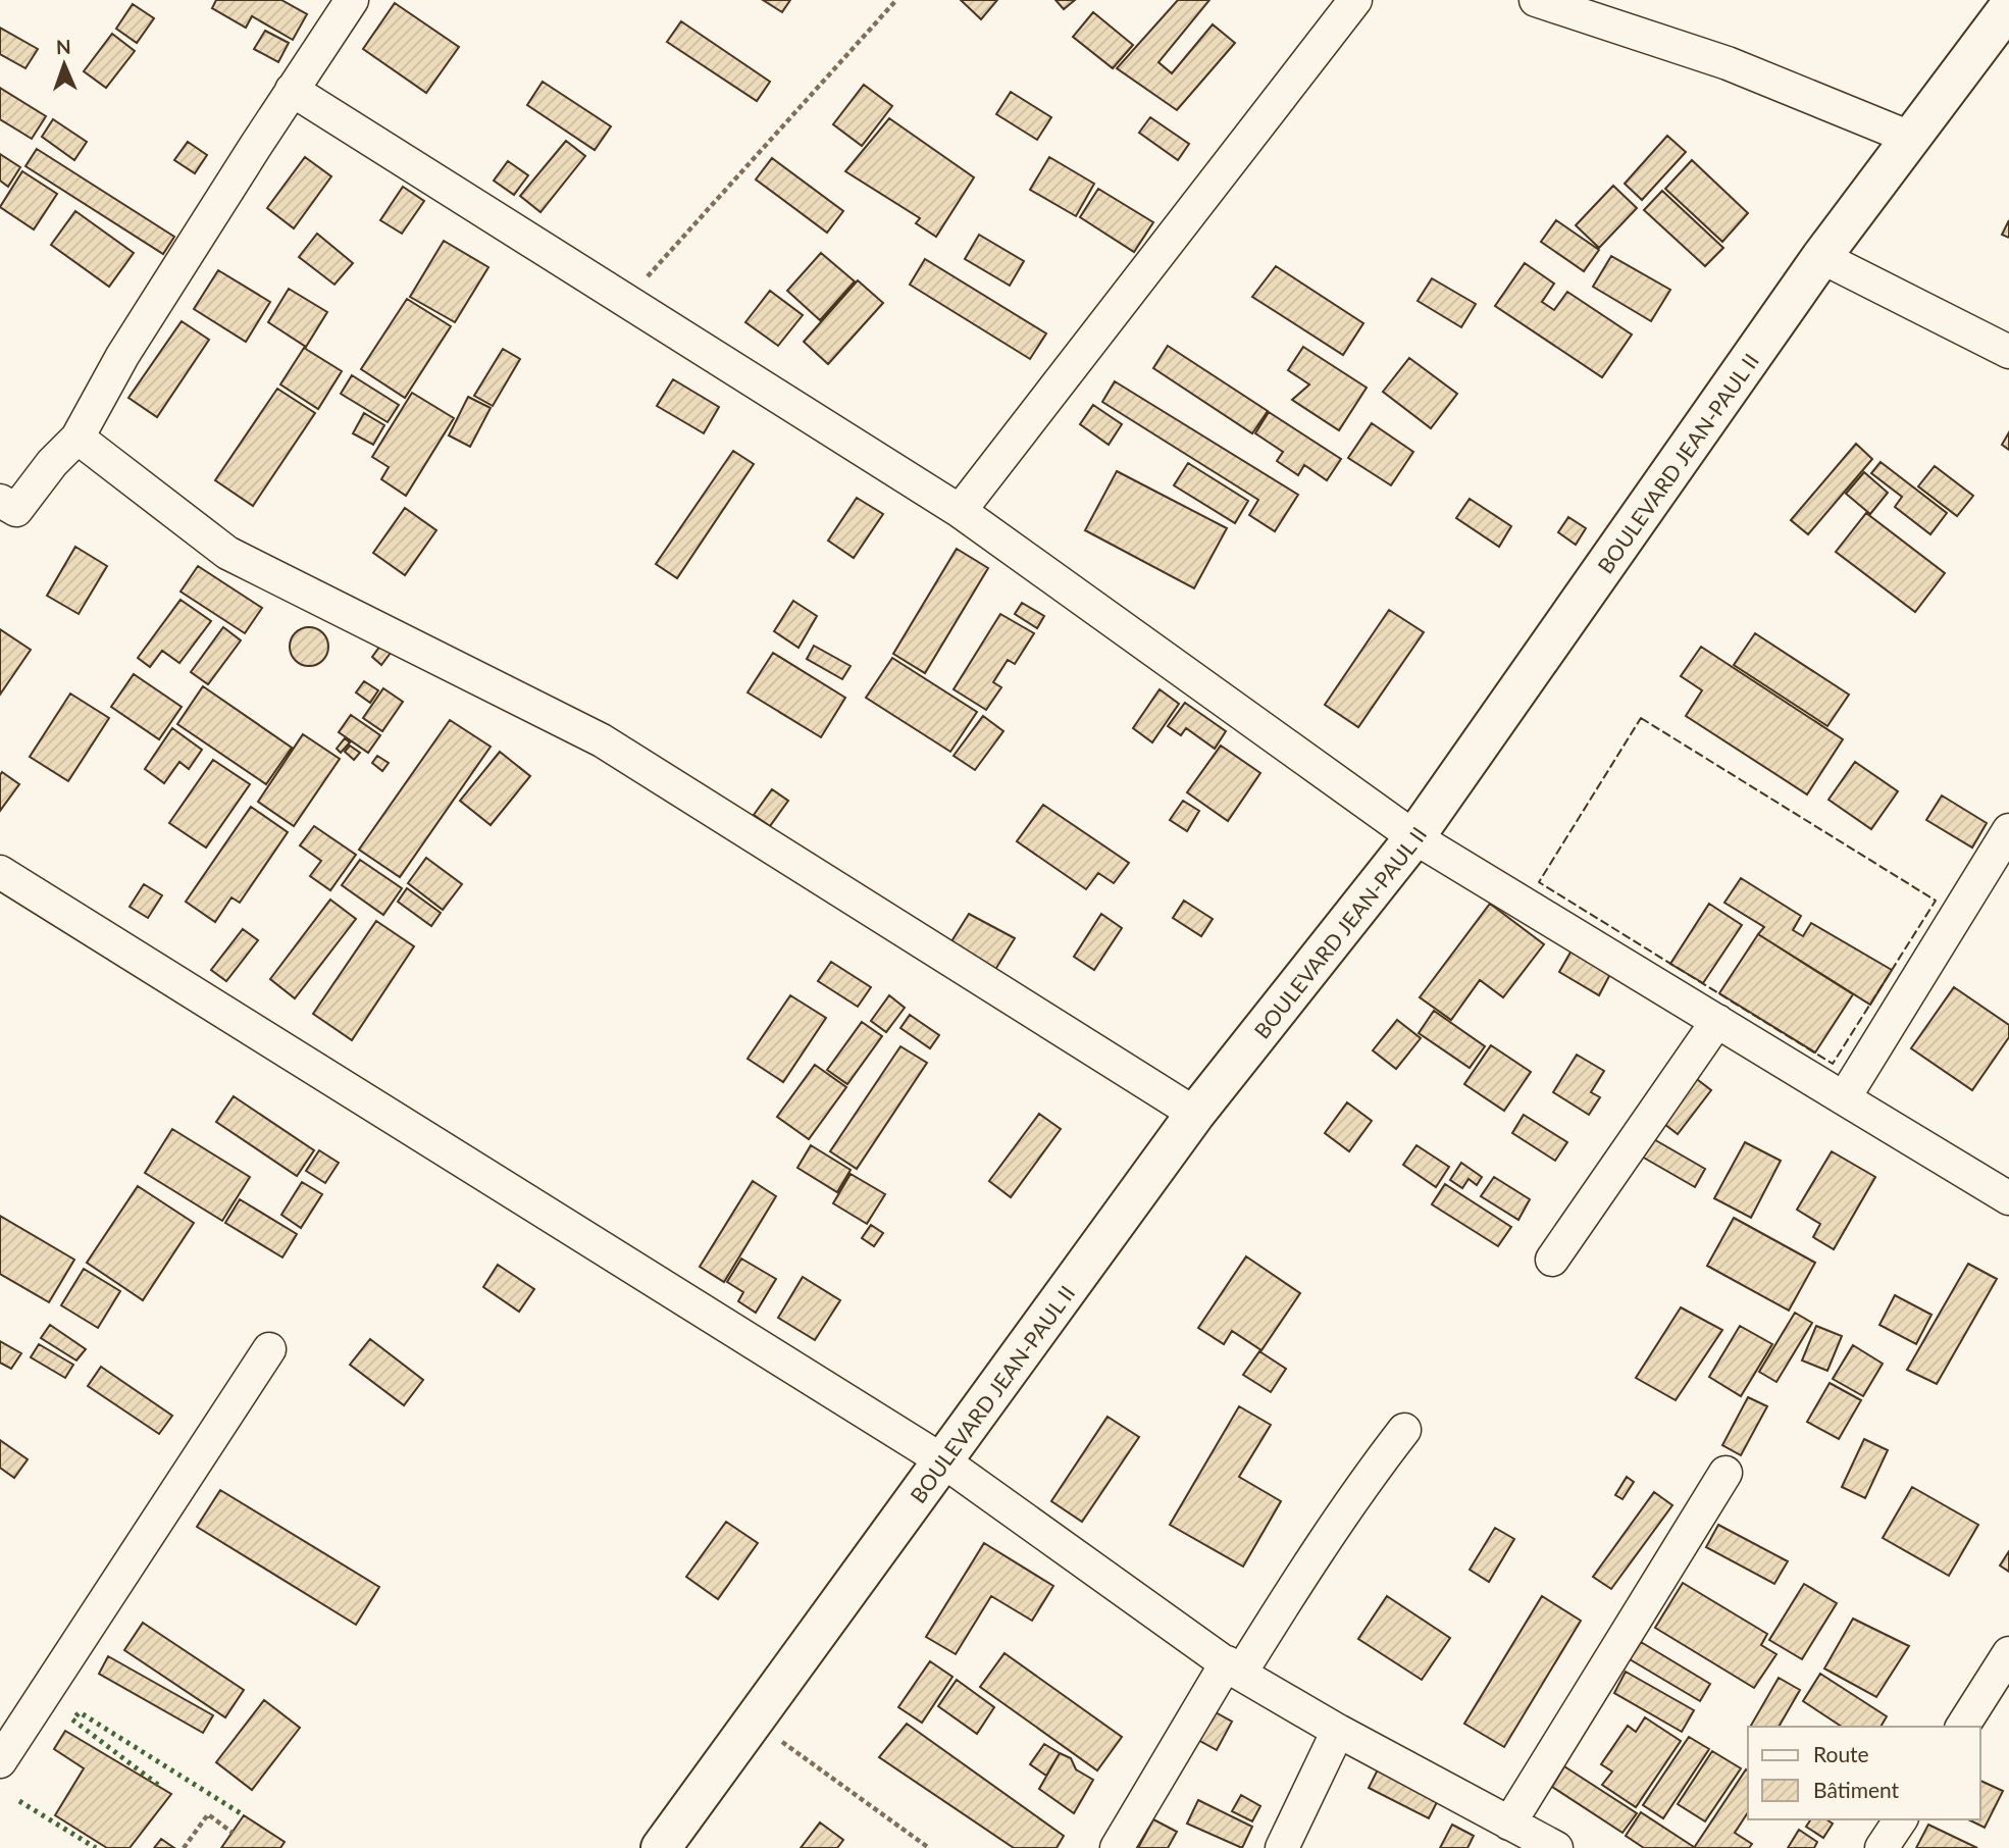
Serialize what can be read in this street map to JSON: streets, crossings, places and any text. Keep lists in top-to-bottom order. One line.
{"streets":{"main road":["BOULEVARD JEAN-PAUL II"]},"legend":["Route","Bâtiment"],"north":"top"}
